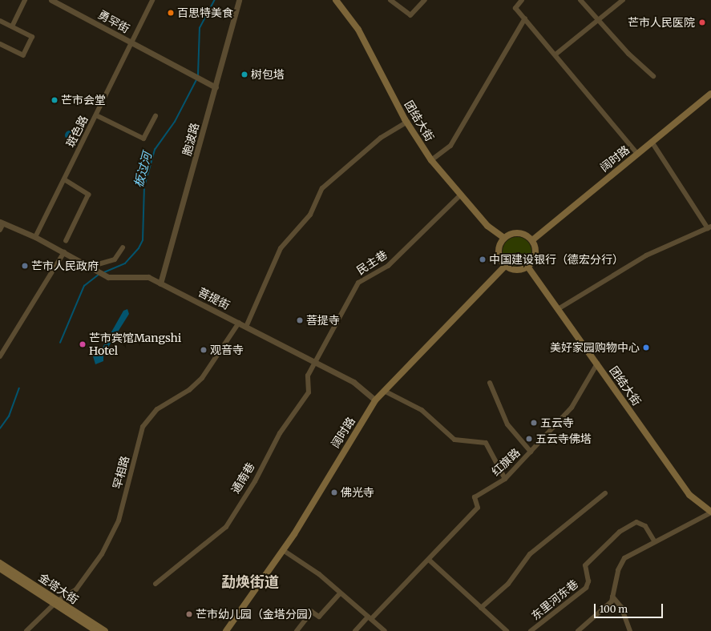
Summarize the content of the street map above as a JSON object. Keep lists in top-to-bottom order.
{
  "streets": {
    "main road": ["团结大街", "阔时路", "金塔大街"],
    "street": [
      "勇罕街",
      "斑色路",
      "胞波路",
      "民主巷",
      "菩提街",
      "红旗路",
      "罕相路",
      "通南巷",
      "东里河东巷"
    ]
  },
  "crossings": [
    ["勇罕街", "斑色路"],
    ["勇罕街", "胞波路"],
    ["团结大街", "阔时路"],
    ["团结大街", "民主巷"],
    ["团结大街", "红旗路"],
    ["斑色路", "菩提街"],
    ["胞波路", "菩提街"],
    ["阔时路", "菩提街"],
    ["民主巷", "菩提街"],
    ["民主巷", "通南巷"],
    ["菩提街", "罕相路"],
    ["菩提街", "通南巷"],
    ["罕相路", "金塔大街"]
  ],
  "districts": ["勐焕街道"],
  "water": ["板过河"],
  "places": [
    "百思特美食",
    "芒市人民医院",
    "树包塔",
    "芒市会堂",
    "中国建设银行（德宏分行）",
    "芒市人民政府",
    "菩提寺",
    "芒市宾馆Mangshi Hotel",
    "美好家园购物中心",
    "观音寺",
    "五云寺",
    "五云寺佛塔",
    "佛光寺",
    "芒市幼儿园（金塔分园）"
  ],
  "scale_bar": "100 m"
}
